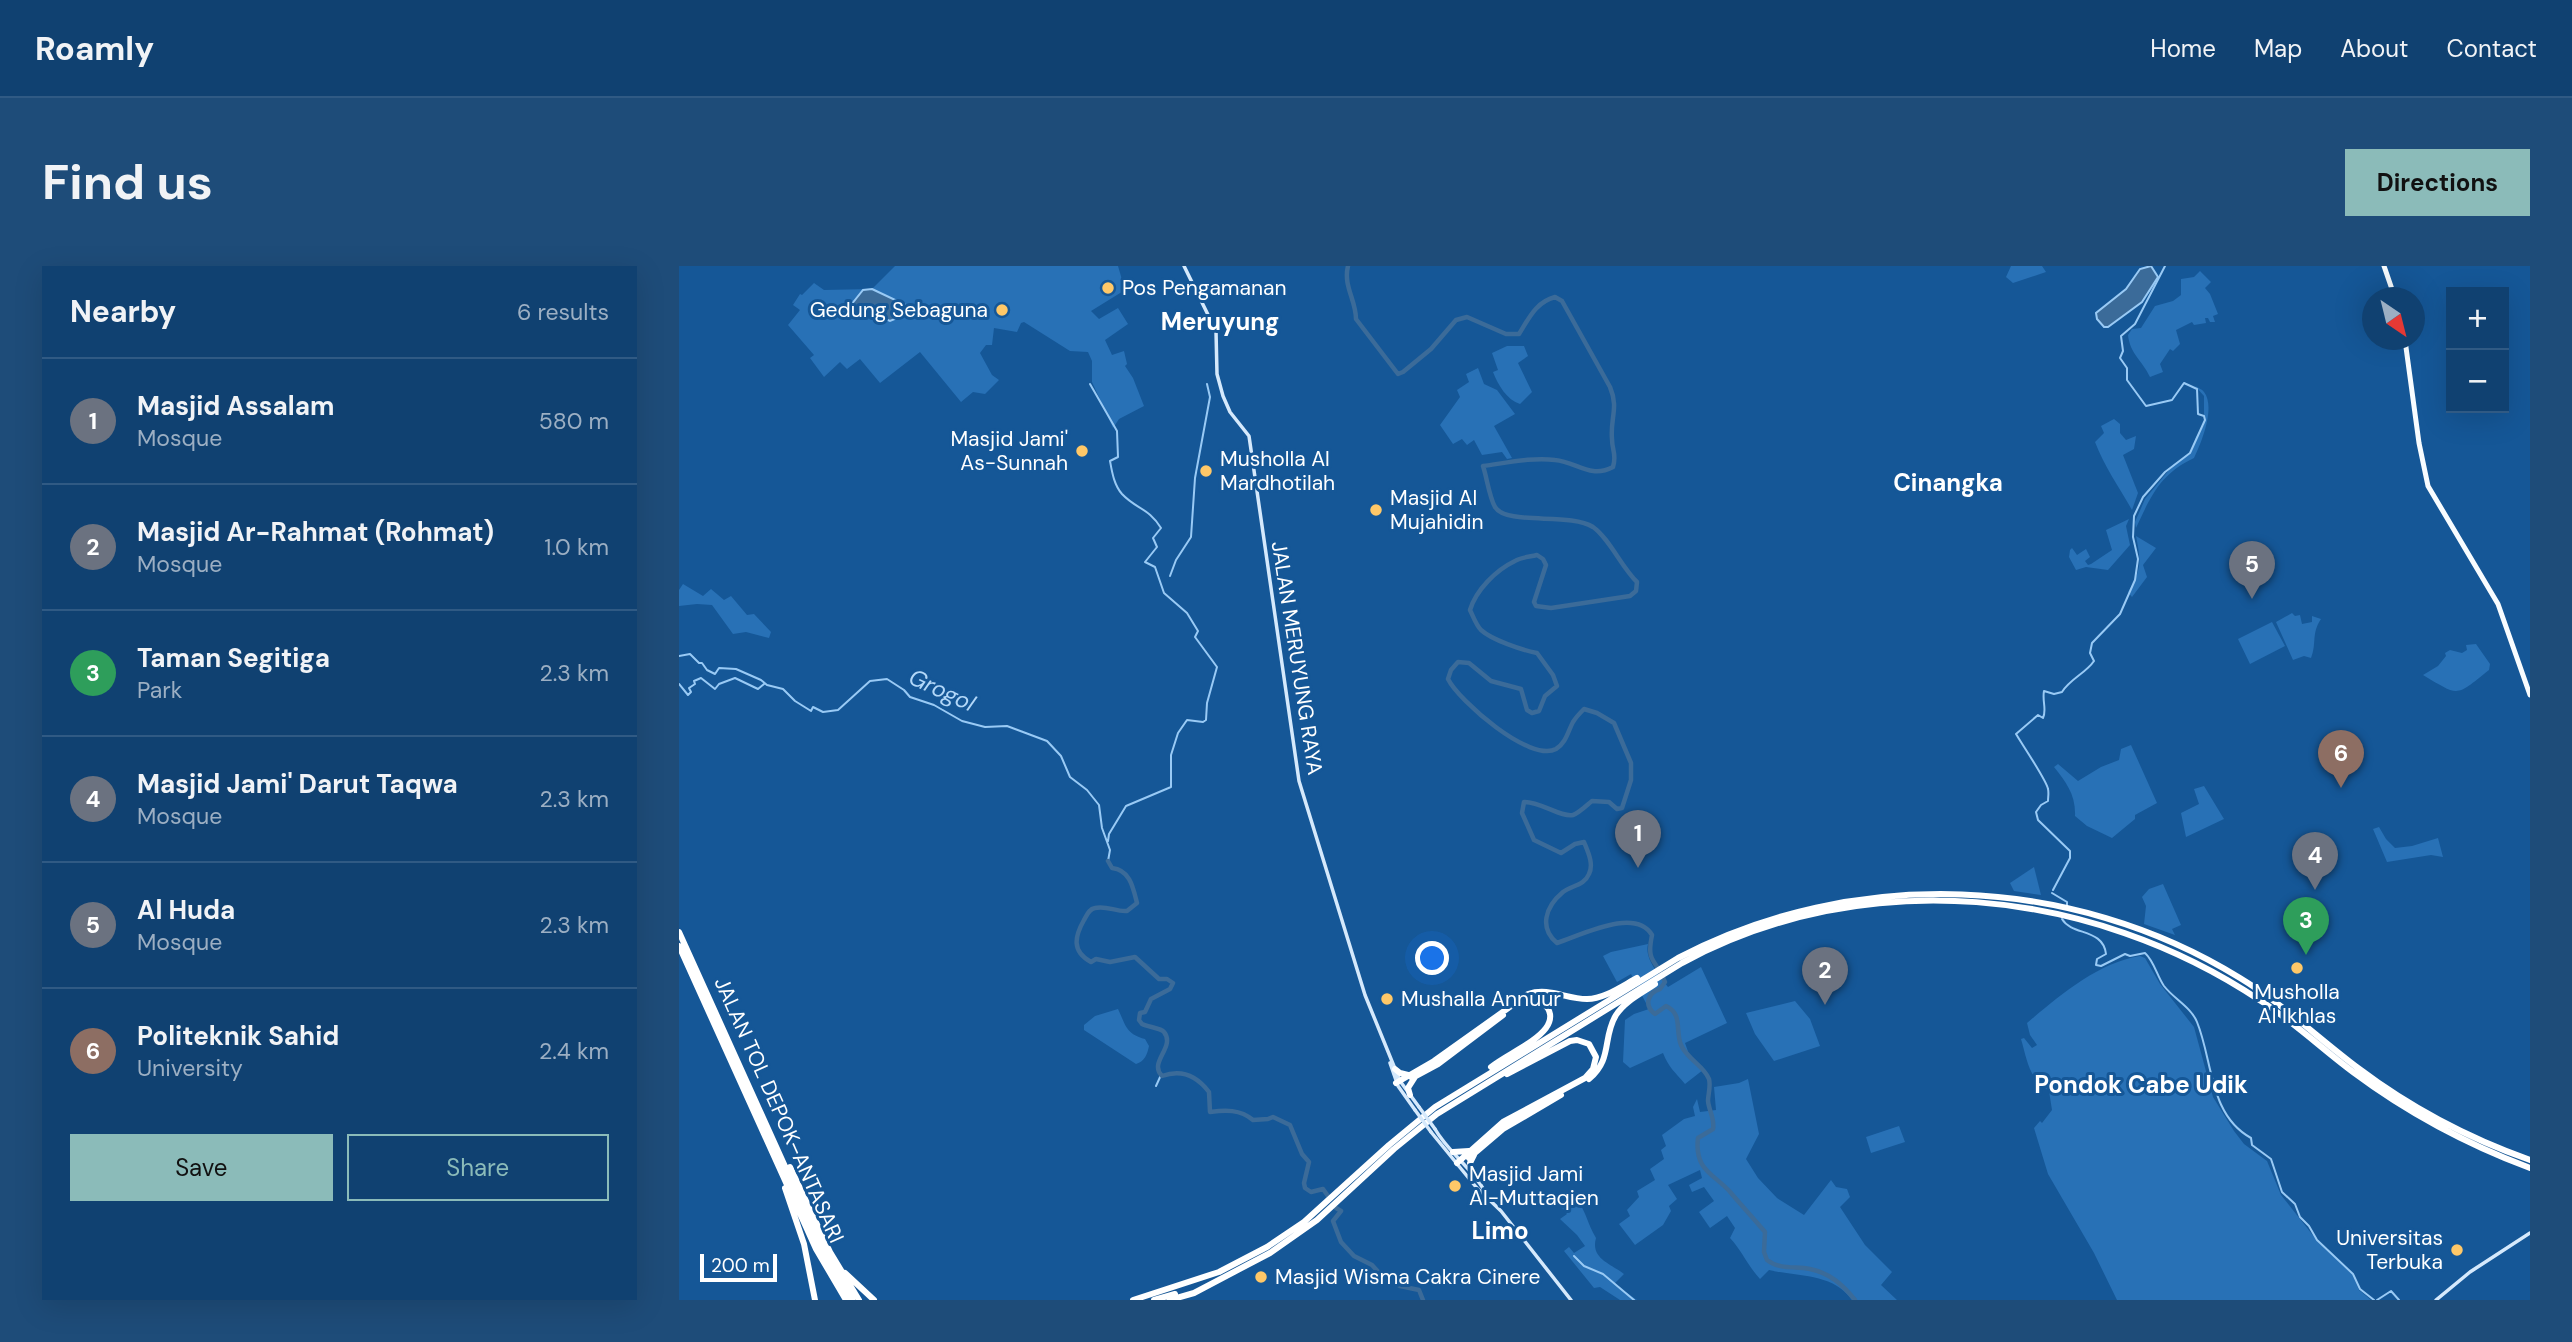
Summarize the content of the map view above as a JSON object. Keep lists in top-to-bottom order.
{
  "streets": {
    "highway": ["JALAN TOL DEPOK–ANTASARI"],
    "main road": ["JALAN MERUYUNG RAYA"]
  },
  "districts": [
    "Meruyung",
    "Cinangka",
    "Pondok Cabe Udik",
    "Limo"
  ],
  "water": ["Grogol"],
  "places": [
    "Pos Pengamanan",
    "Gedung Sebaguna",
    "Masjid Jami' As-Sunnah",
    "Musholla Al Mardhotilah",
    "Masjid Al Mujahidin",
    "Musholla Al Ikhlas",
    "Mushalla Annuur",
    "Masjid Jami Al-Muttaqien",
    "Universitas Terbuka",
    "Masjid Wisma Cakra Cinere"
  ],
  "scale_bar": "200 m",
  "north": "bottom right",
  "page": {
    "header": "Roamly",
    "nav": [
      "Home",
      "Map",
      "About",
      "Contact"
    ],
    "buttons": [
      "Directions",
      ["Save", "Share"]
    ],
    "title": "Find us",
    "heading": ["Nearby", "6 results"],
    "map_buttons": ["+", "−"],
    "list": [
      {
        "mark": "1",
        "name": "Masjid Assalam",
        "note": "Mosque",
        "value": "580 m"
      },
      {
        "mark": "2",
        "name": "Masjid Ar-Rahmat (Rohmat)",
        "note": "Mosque",
        "value": "1.0 km"
      },
      {
        "mark": "3",
        "name": "Taman Segitiga",
        "note": "Park",
        "value": "2.3 km"
      },
      {
        "mark": "4",
        "name": "Masjid Jami' Darut Taqwa",
        "note": "Mosque",
        "value": "2.3 km"
      },
      {
        "mark": "5",
        "name": "Al Huda",
        "note": "Mosque",
        "value": "2.3 km"
      },
      {
        "mark": "6",
        "name": "Politeknik Sahid",
        "note": "University",
        "value": "2.4 km"
      }
    ],
    "pins": [
      "5",
      "6",
      "1",
      "4",
      "3",
      "2"
    ],
    "scale": "200 m"
  }
}
